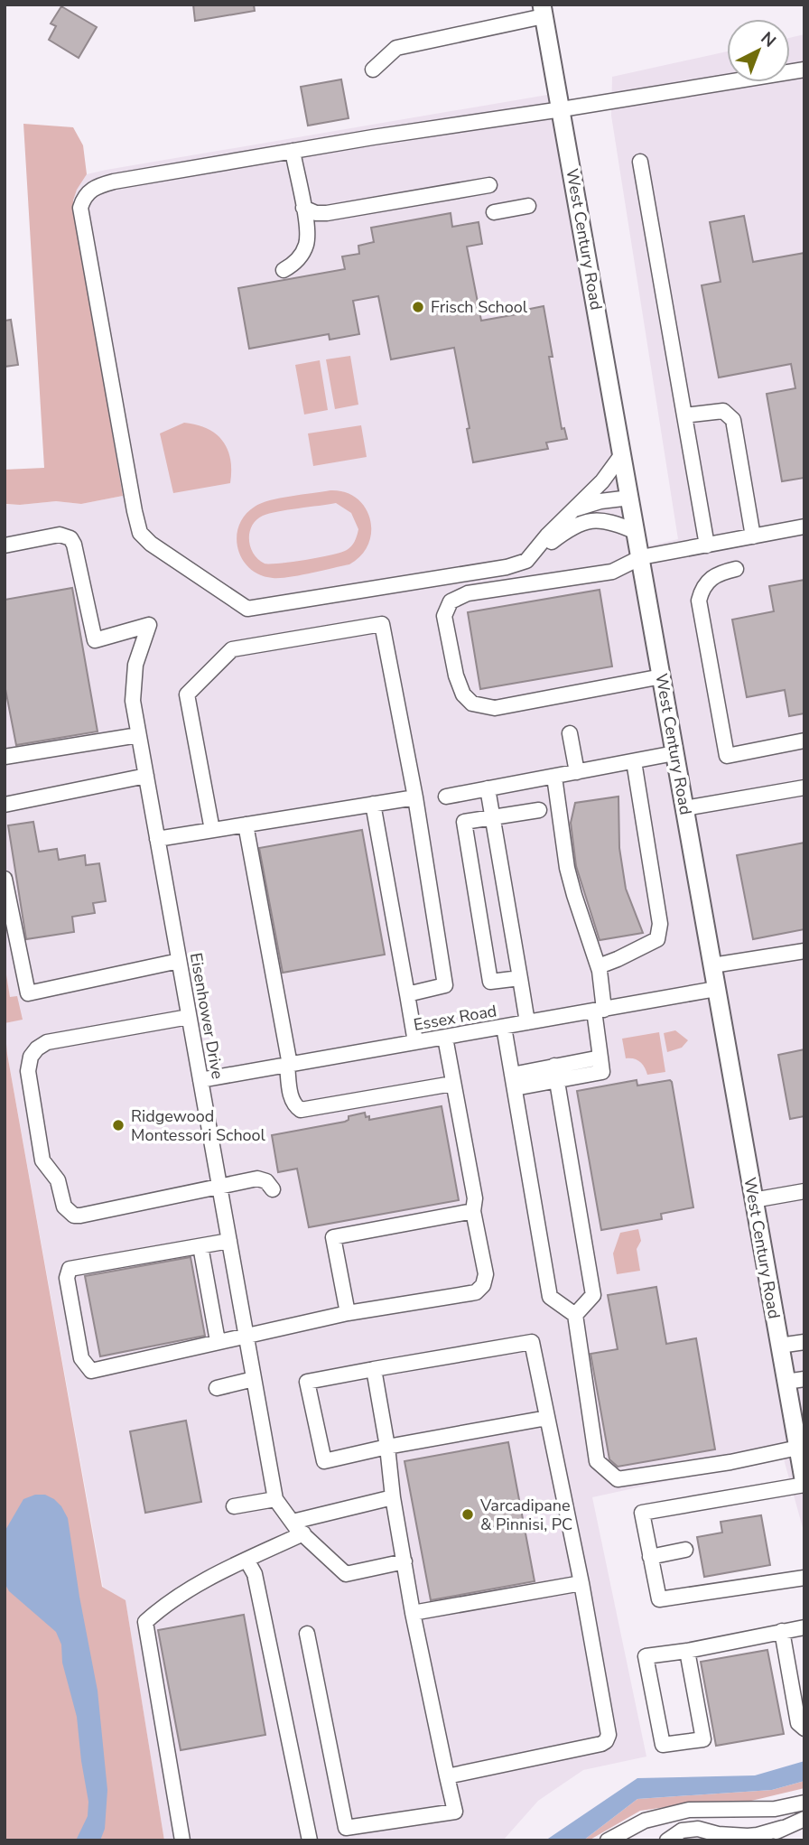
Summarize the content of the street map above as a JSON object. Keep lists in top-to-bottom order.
{
  "streets": {
    "main road": ["West Century Road"],
    "street": ["Eisenhower Drive", "Essex Road"]
  },
  "crossings": [
    ["West Century Road", "Essex Road"],
    ["Eisenhower Drive", "Essex Road"]
  ],
  "places": ["Frisch School", "Ridgewood Montessori School", "Varcadipane & Pinnisi, PC"],
  "north": "top right"
}
